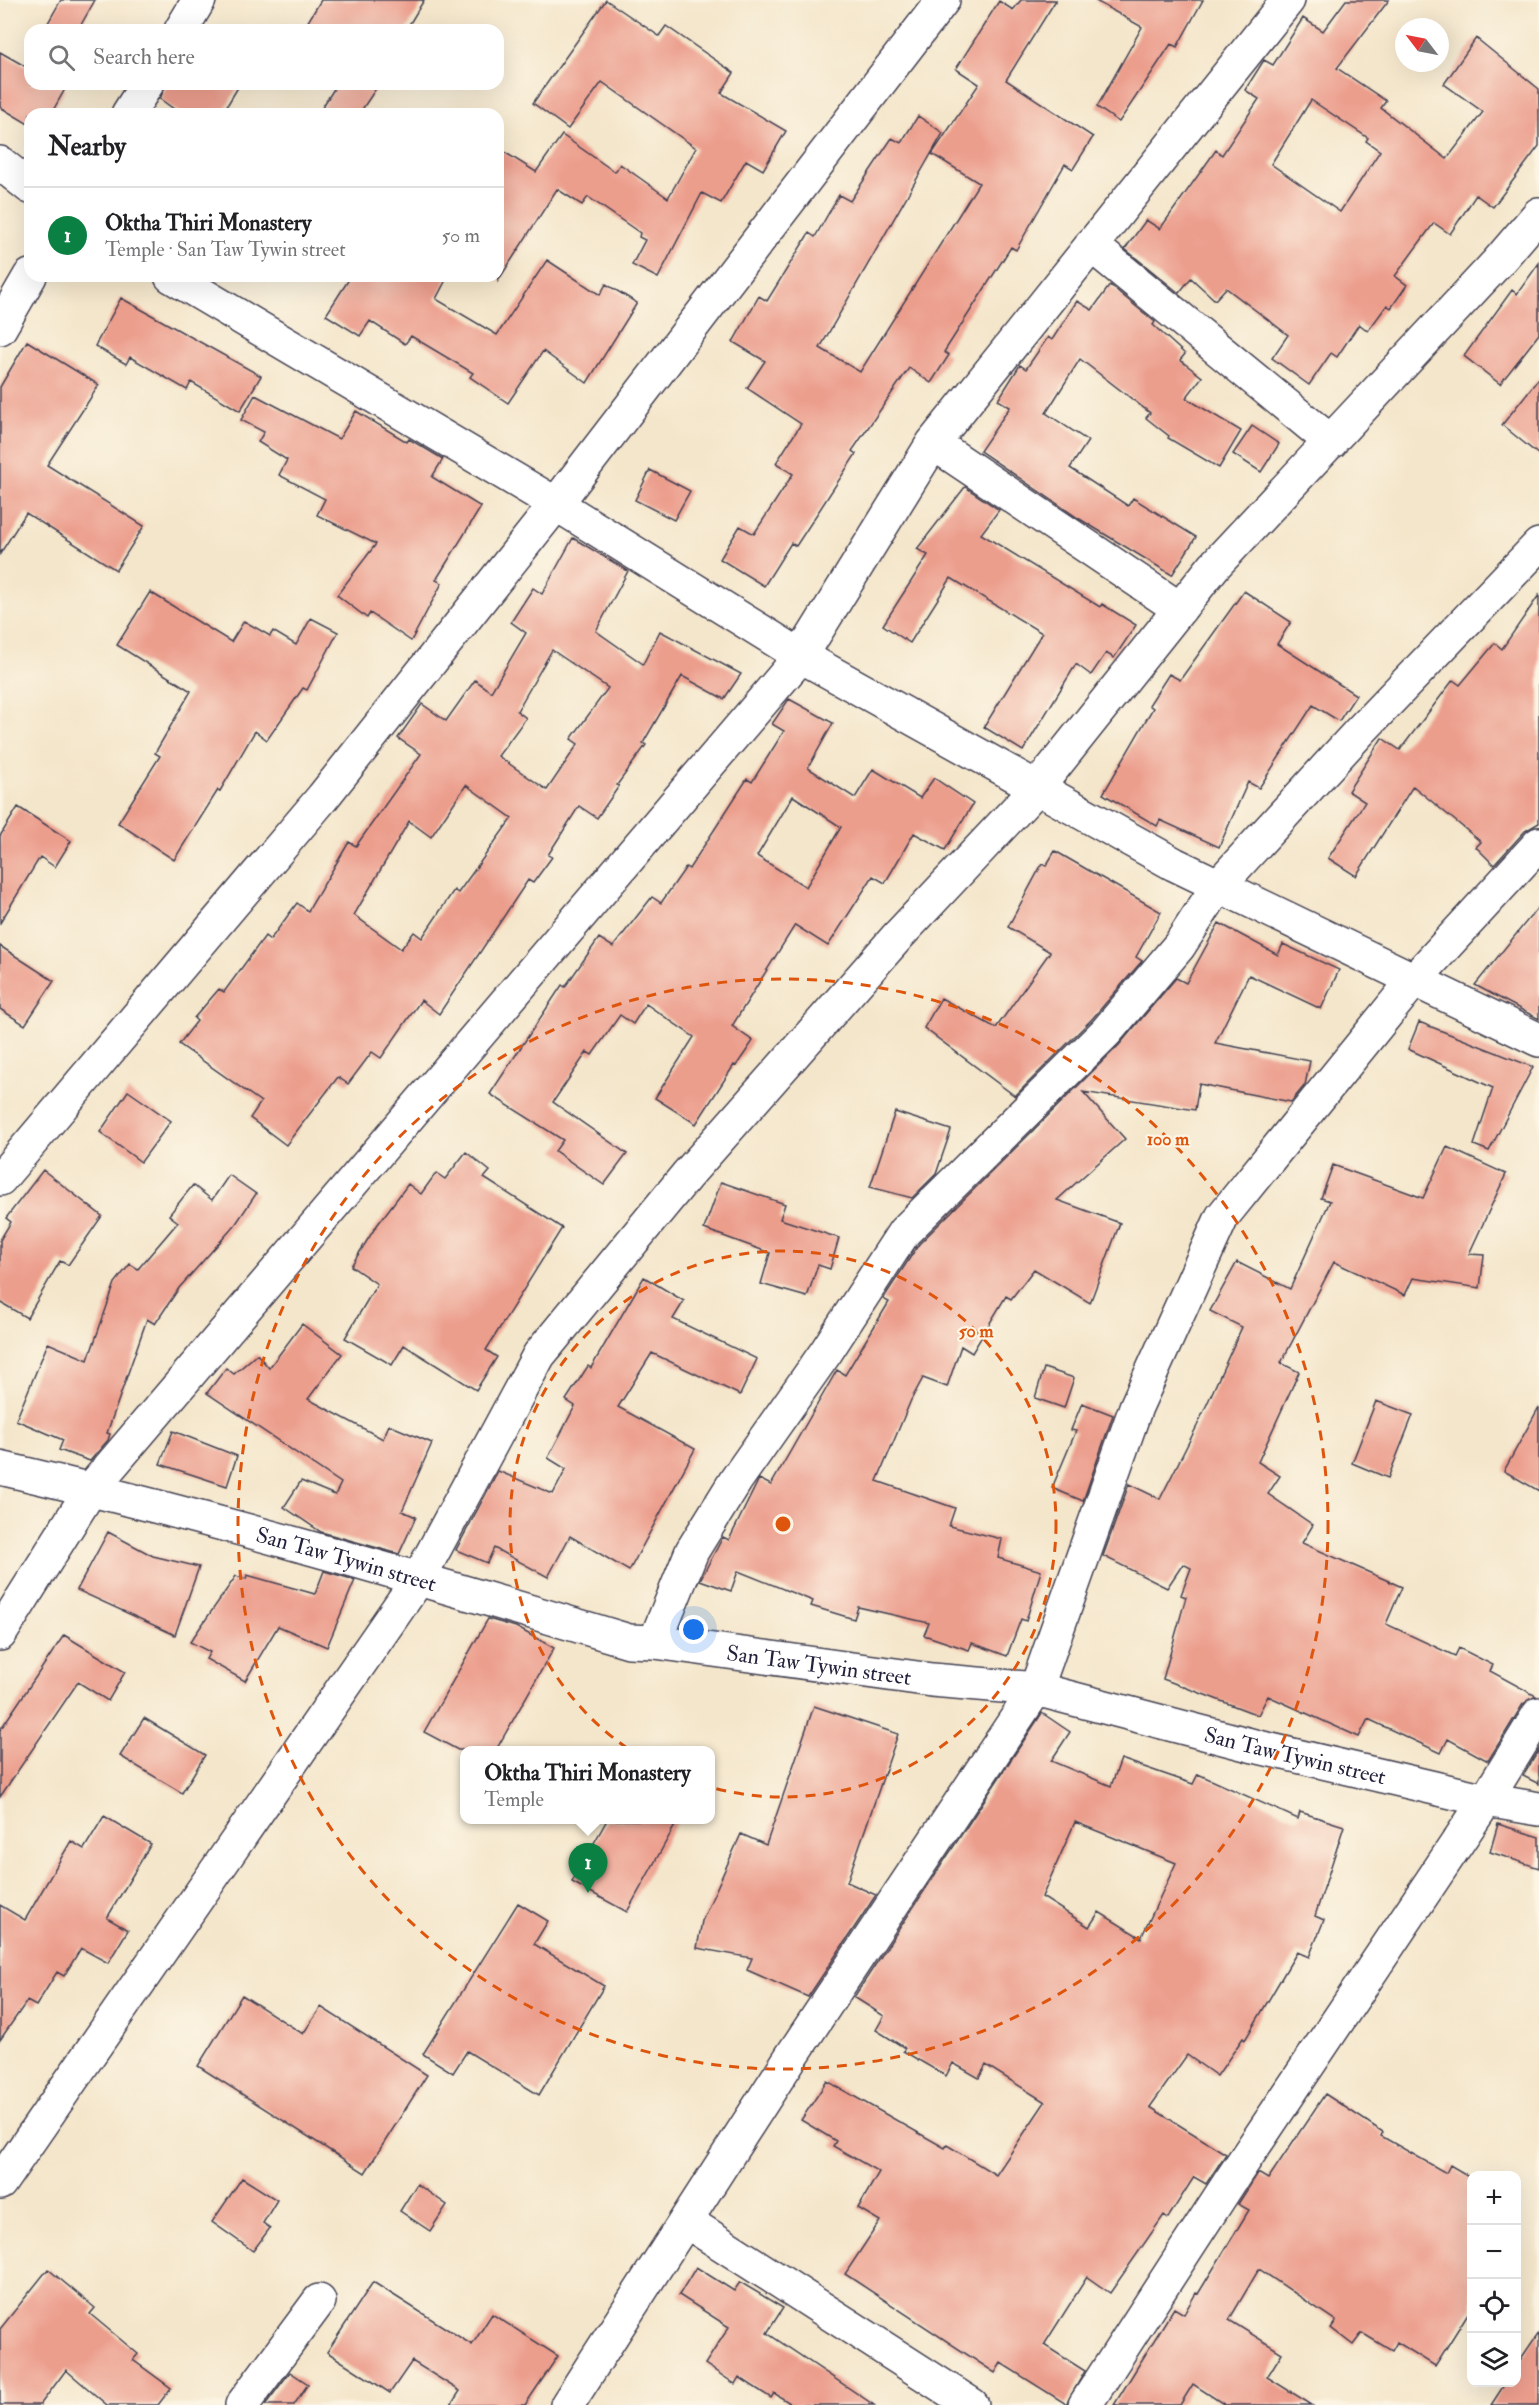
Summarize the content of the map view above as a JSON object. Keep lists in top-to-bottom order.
{
  "streets": {
    "street": ["San Taw Tywin street"]
  },
  "north": "top left",
  "page": {
    "search": "Search here",
    "heading": "Nearby",
    "list": [
      {
        "mark": "1",
        "name": "Oktha Thiri Monastery",
        "note": "Temple · San Taw Tywin street",
        "value": "50 m"
      }
    ],
    "popup": ["Oktha Thiri Monastery", "Temple"],
    "pins": "1",
    "map_buttons": ["+", "−"]
  },
  "rings": ["100 m", "50 m"]
}
